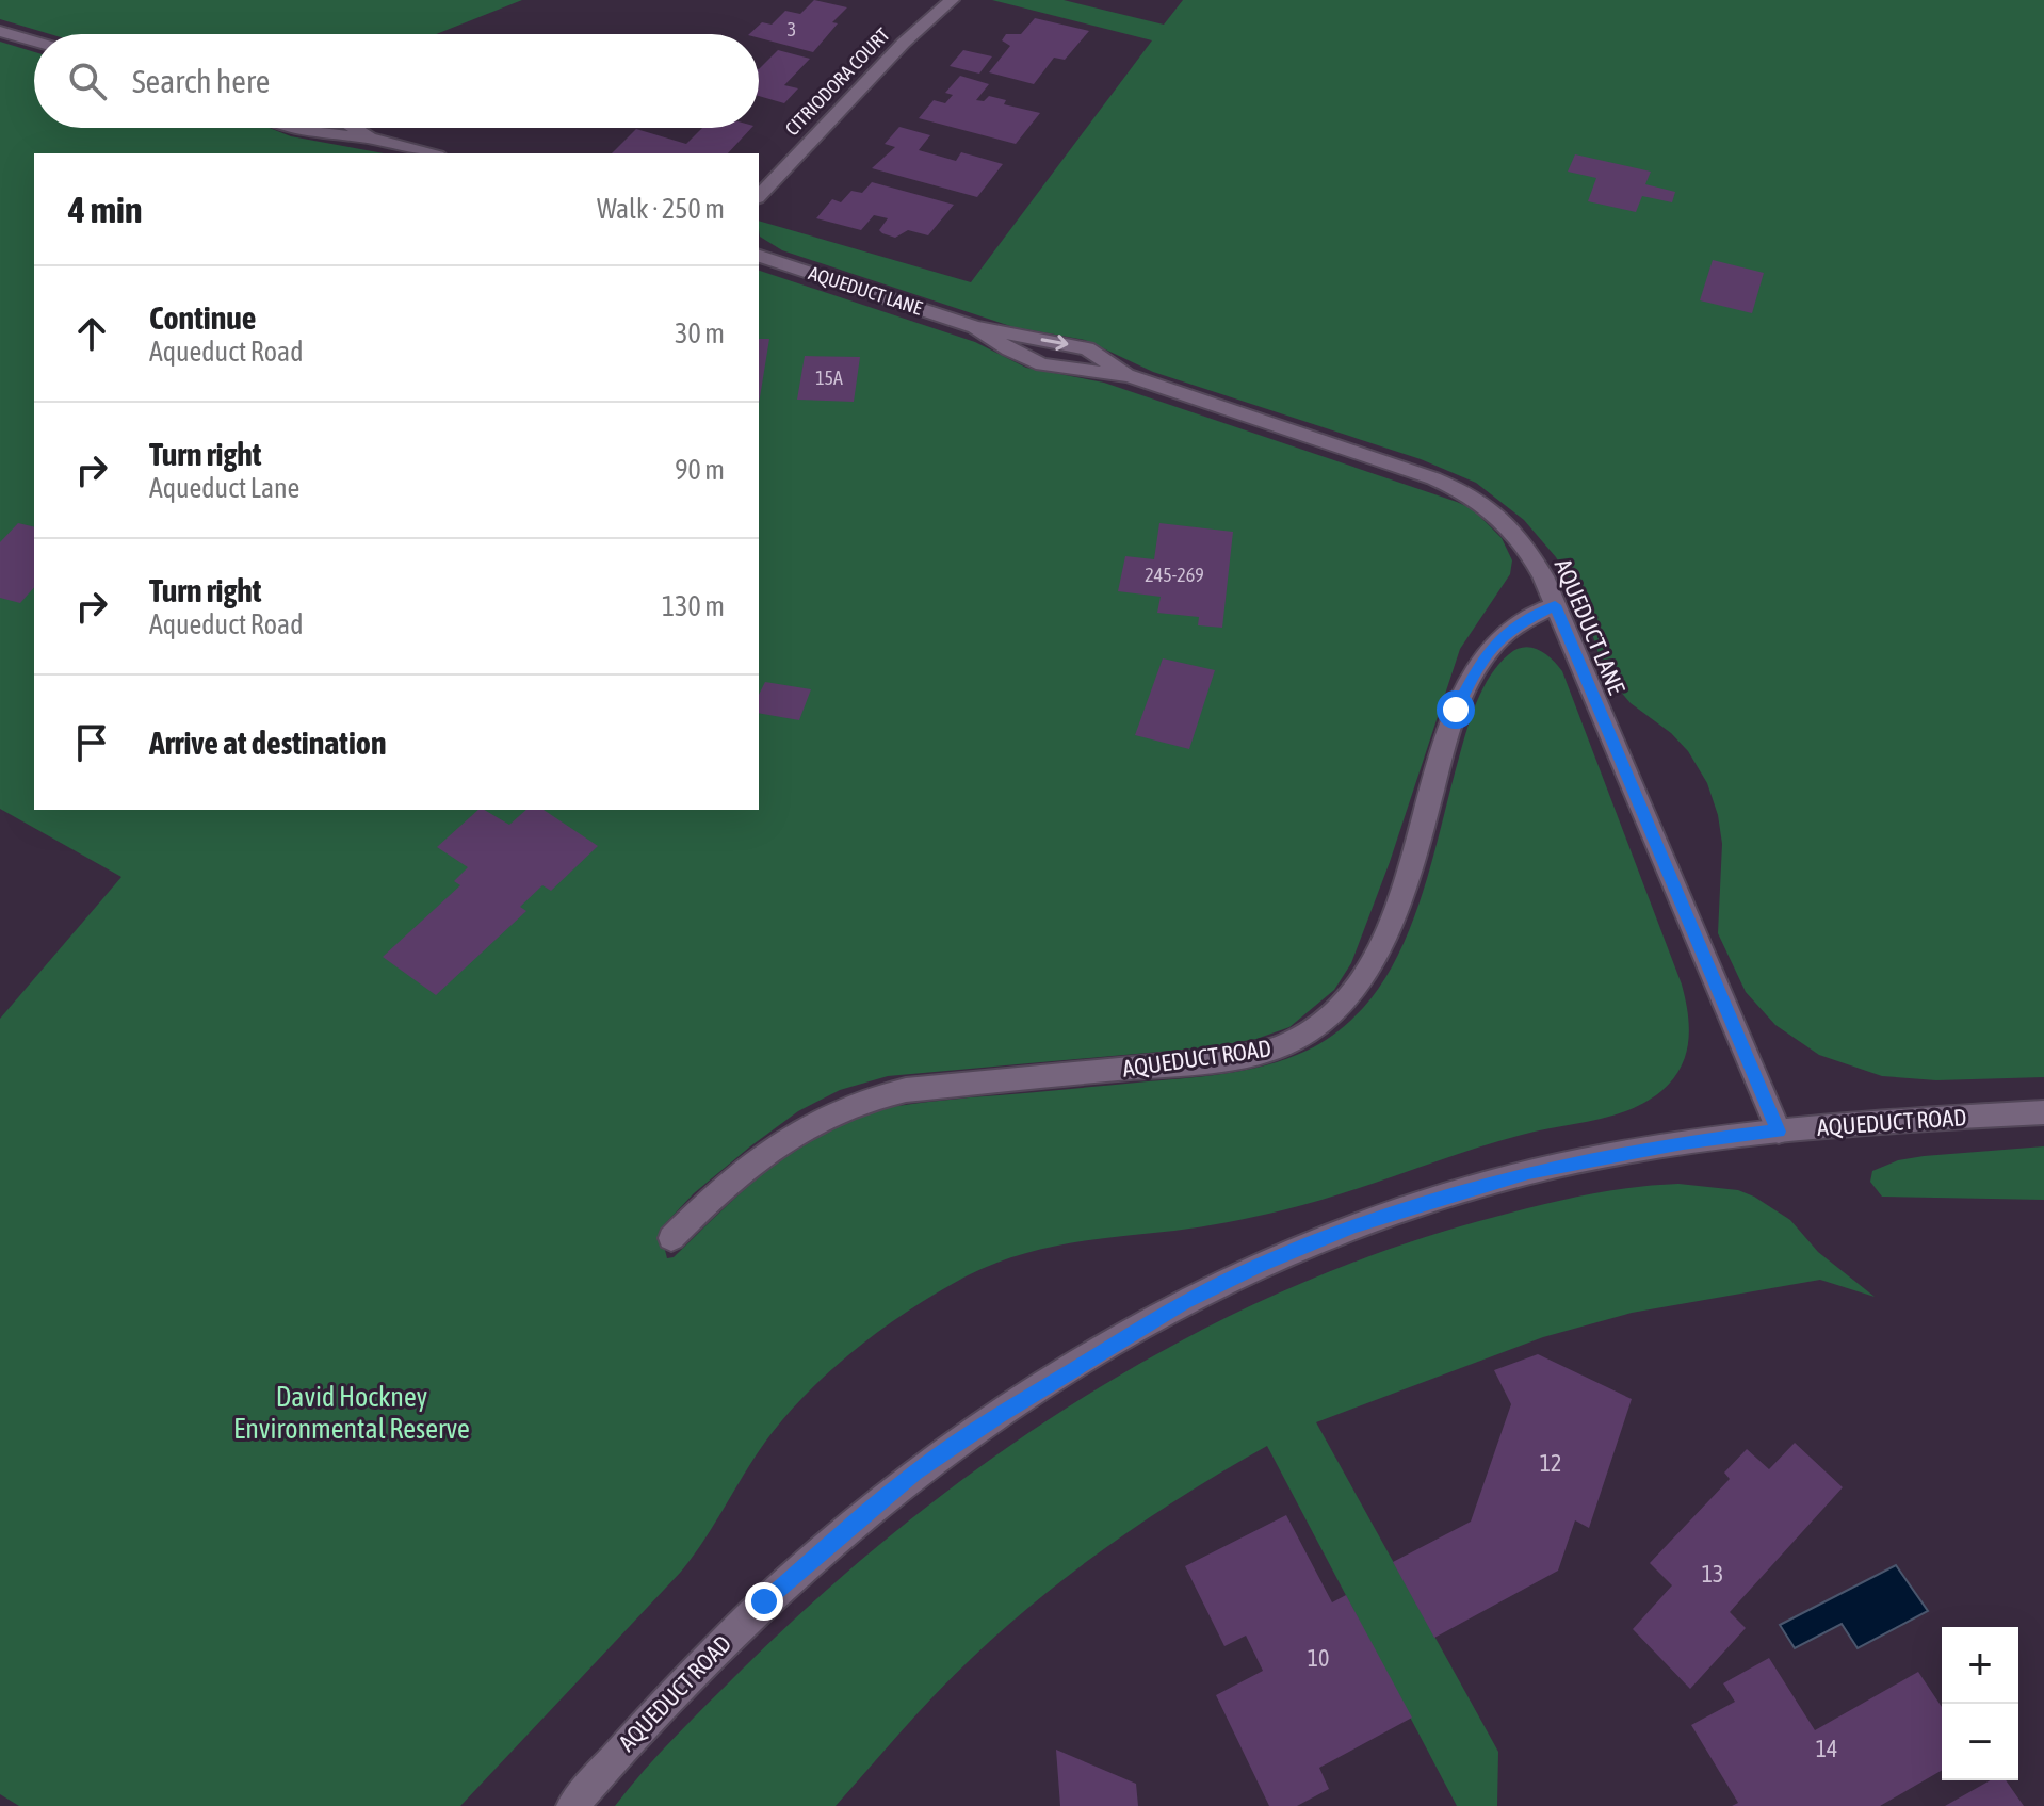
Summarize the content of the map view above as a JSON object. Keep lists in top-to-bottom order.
{
  "streets": {
    "street": ["CITRIODORA COURT", "AQUEDUCT LANE", "AQUEDUCT ROAD"]
  },
  "crossings": [
    ["AQUEDUCT LANE", "AQUEDUCT ROAD"]
  ],
  "parks": ["David Hockney Environmental Reserve"],
  "house_numbers": [
    "3",
    "15A",
    "245-269",
    "12",
    "13",
    "10",
    "14"
  ],
  "page": {
    "search": "Search here",
    "heading": ["4 min", "Walk · 250 m"],
    "list": [
      ["Continue", "Aqueduct Road", "30 m"],
      ["Turn right", "Aqueduct Lane", "90 m"],
      ["Turn right", "Aqueduct Road", "130 m"],
      "Arrive at destination"
    ],
    "map_buttons": ["+", "−"]
  }
}
